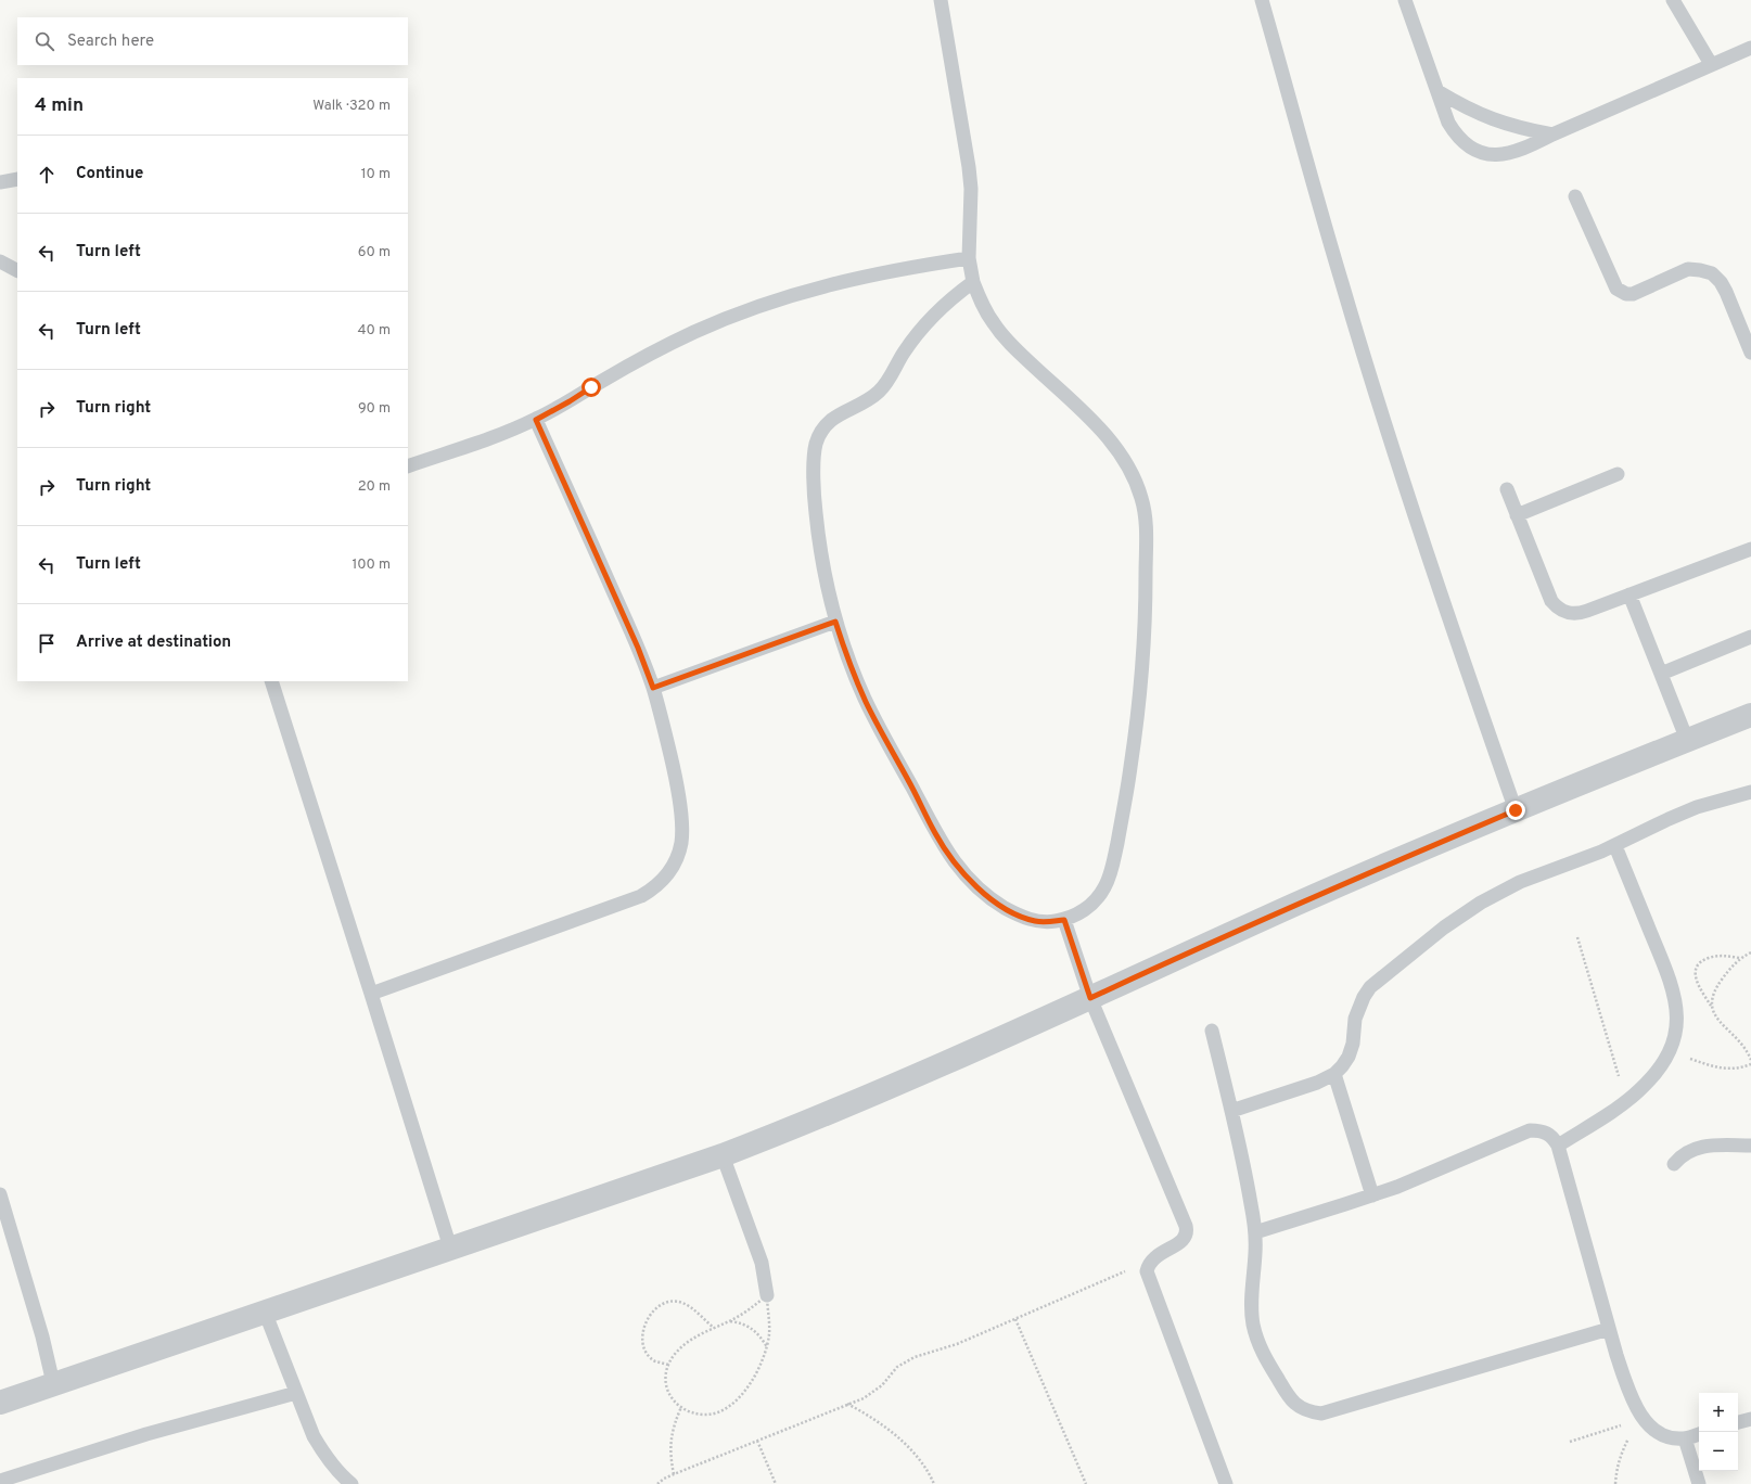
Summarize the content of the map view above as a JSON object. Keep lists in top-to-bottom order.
{
  "page": {
    "search": "Search here",
    "heading": ["4 min", "Walk · 320 m"],
    "list": [
      ["Continue", "10 m"],
      ["Turn left", "60 m"],
      ["Turn left", "40 m"],
      ["Turn right", "90 m"],
      ["Turn right", "20 m"],
      ["Turn left", "100 m"],
      "Arrive at destination"
    ],
    "map_buttons": ["+", "−"]
  }
}
